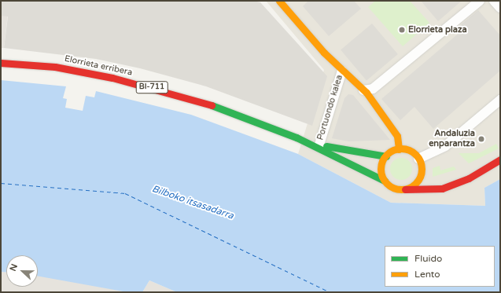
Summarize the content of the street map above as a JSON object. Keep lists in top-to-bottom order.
{
  "streets": {
    "main road": ["Elorrieta erribera", "BI-711"],
    "street": ["Portuondo kalea"]
  },
  "crossings": [
    ["Elorrieta erribera", "BI-711"],
    ["BI-711", "Portuondo kalea"]
  ],
  "water": ["Bilboko itsasadarra"],
  "places": ["Elorrieta plaza", "Andaluzia enparantza"],
  "legend": ["Fluido", "Lento"],
  "north": "left"
}
